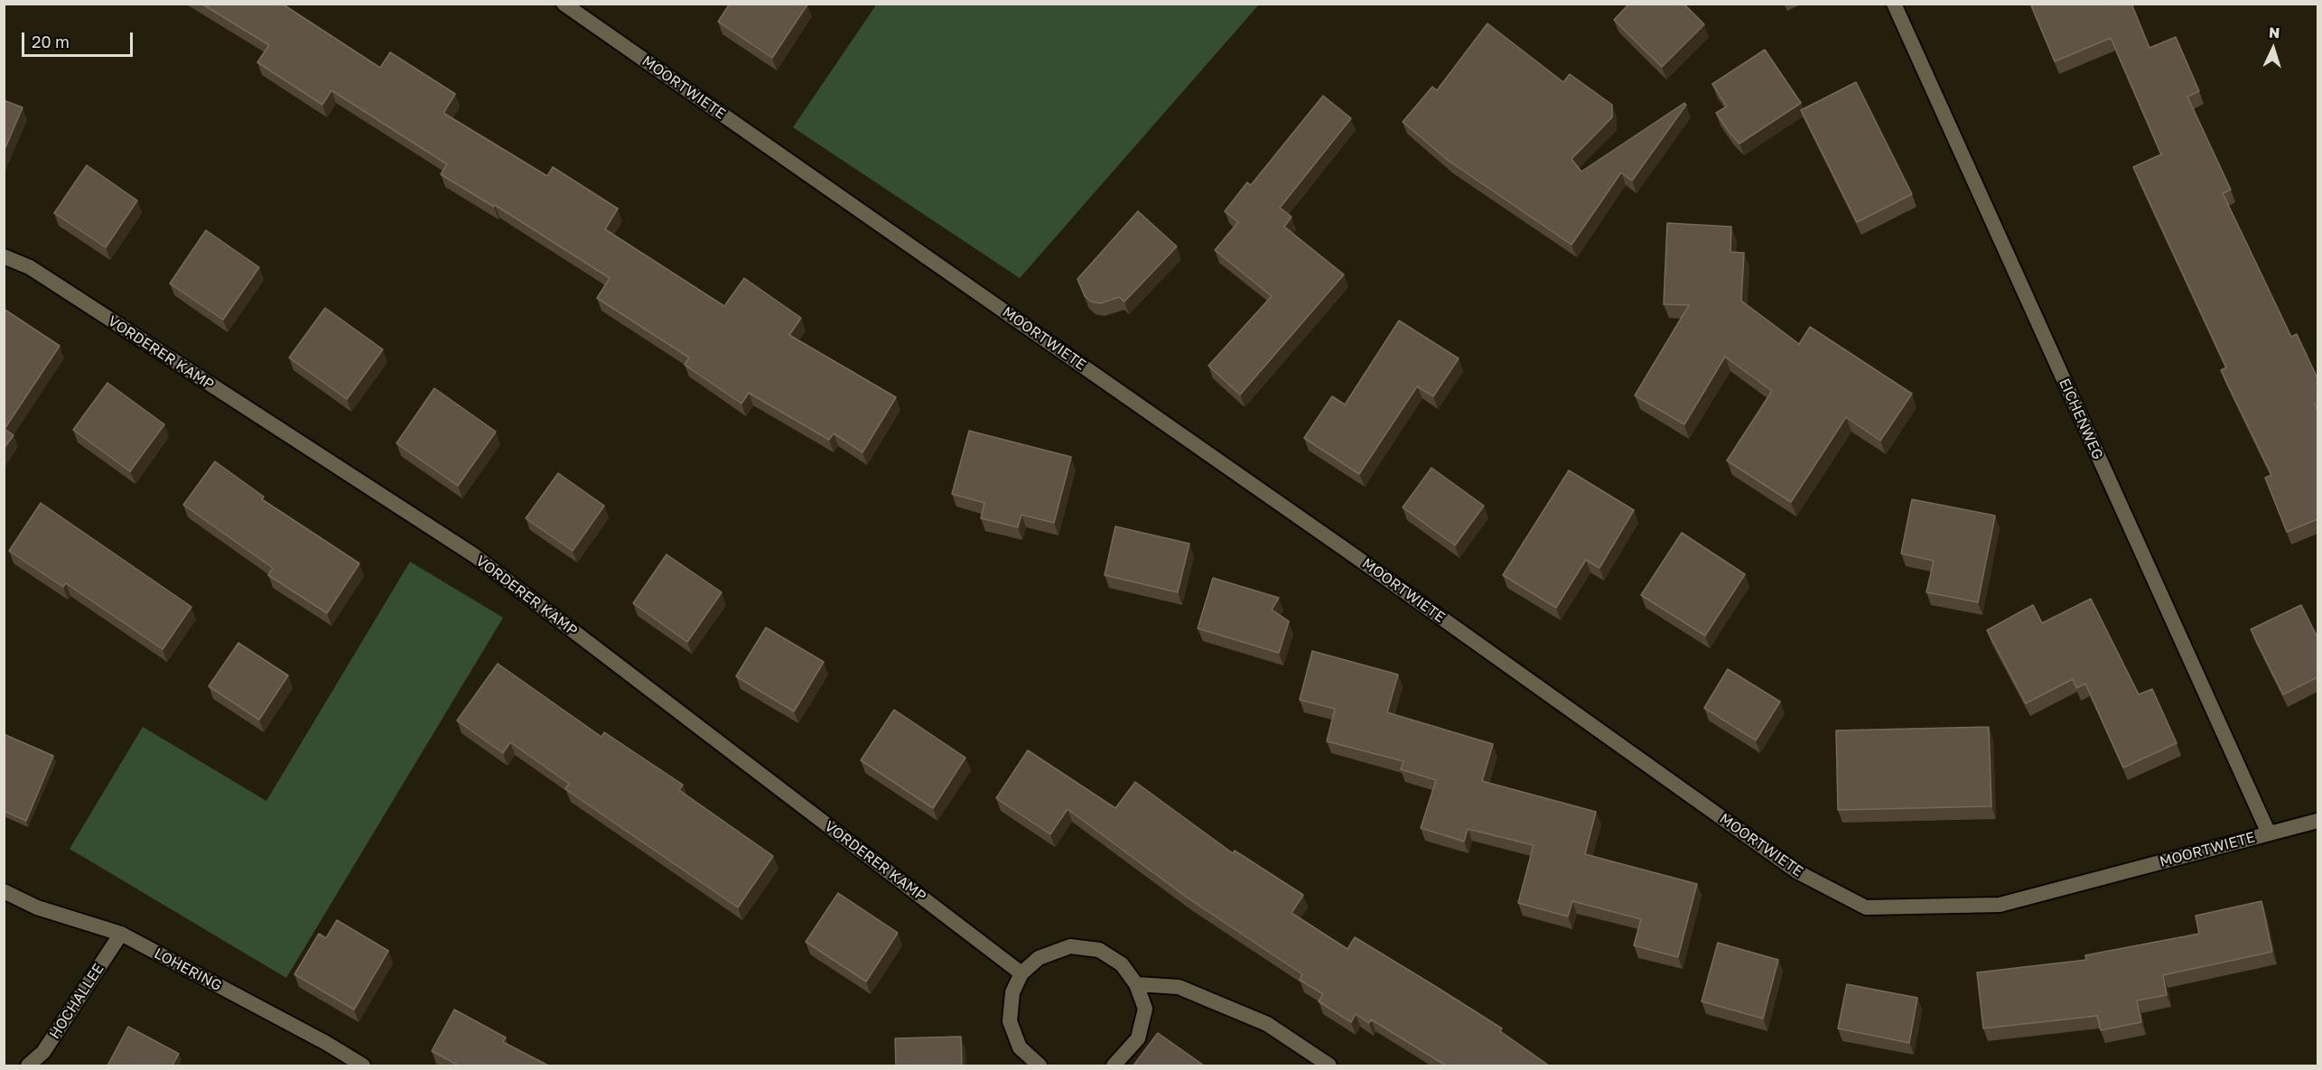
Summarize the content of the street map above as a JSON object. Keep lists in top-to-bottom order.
{
  "streets": {
    "street": [
      "MOORTWIETE",
      "VORDERER KAMP",
      "EICHENWEG",
      "LOHERING",
      "HOCHALLEE"
    ]
  },
  "crossings": [
    ["MOORTWIETE", "EICHENWEG"],
    ["LOHERING", "HOCHALLEE"]
  ],
  "scale_bar": "20 m",
  "north": "top"
}
